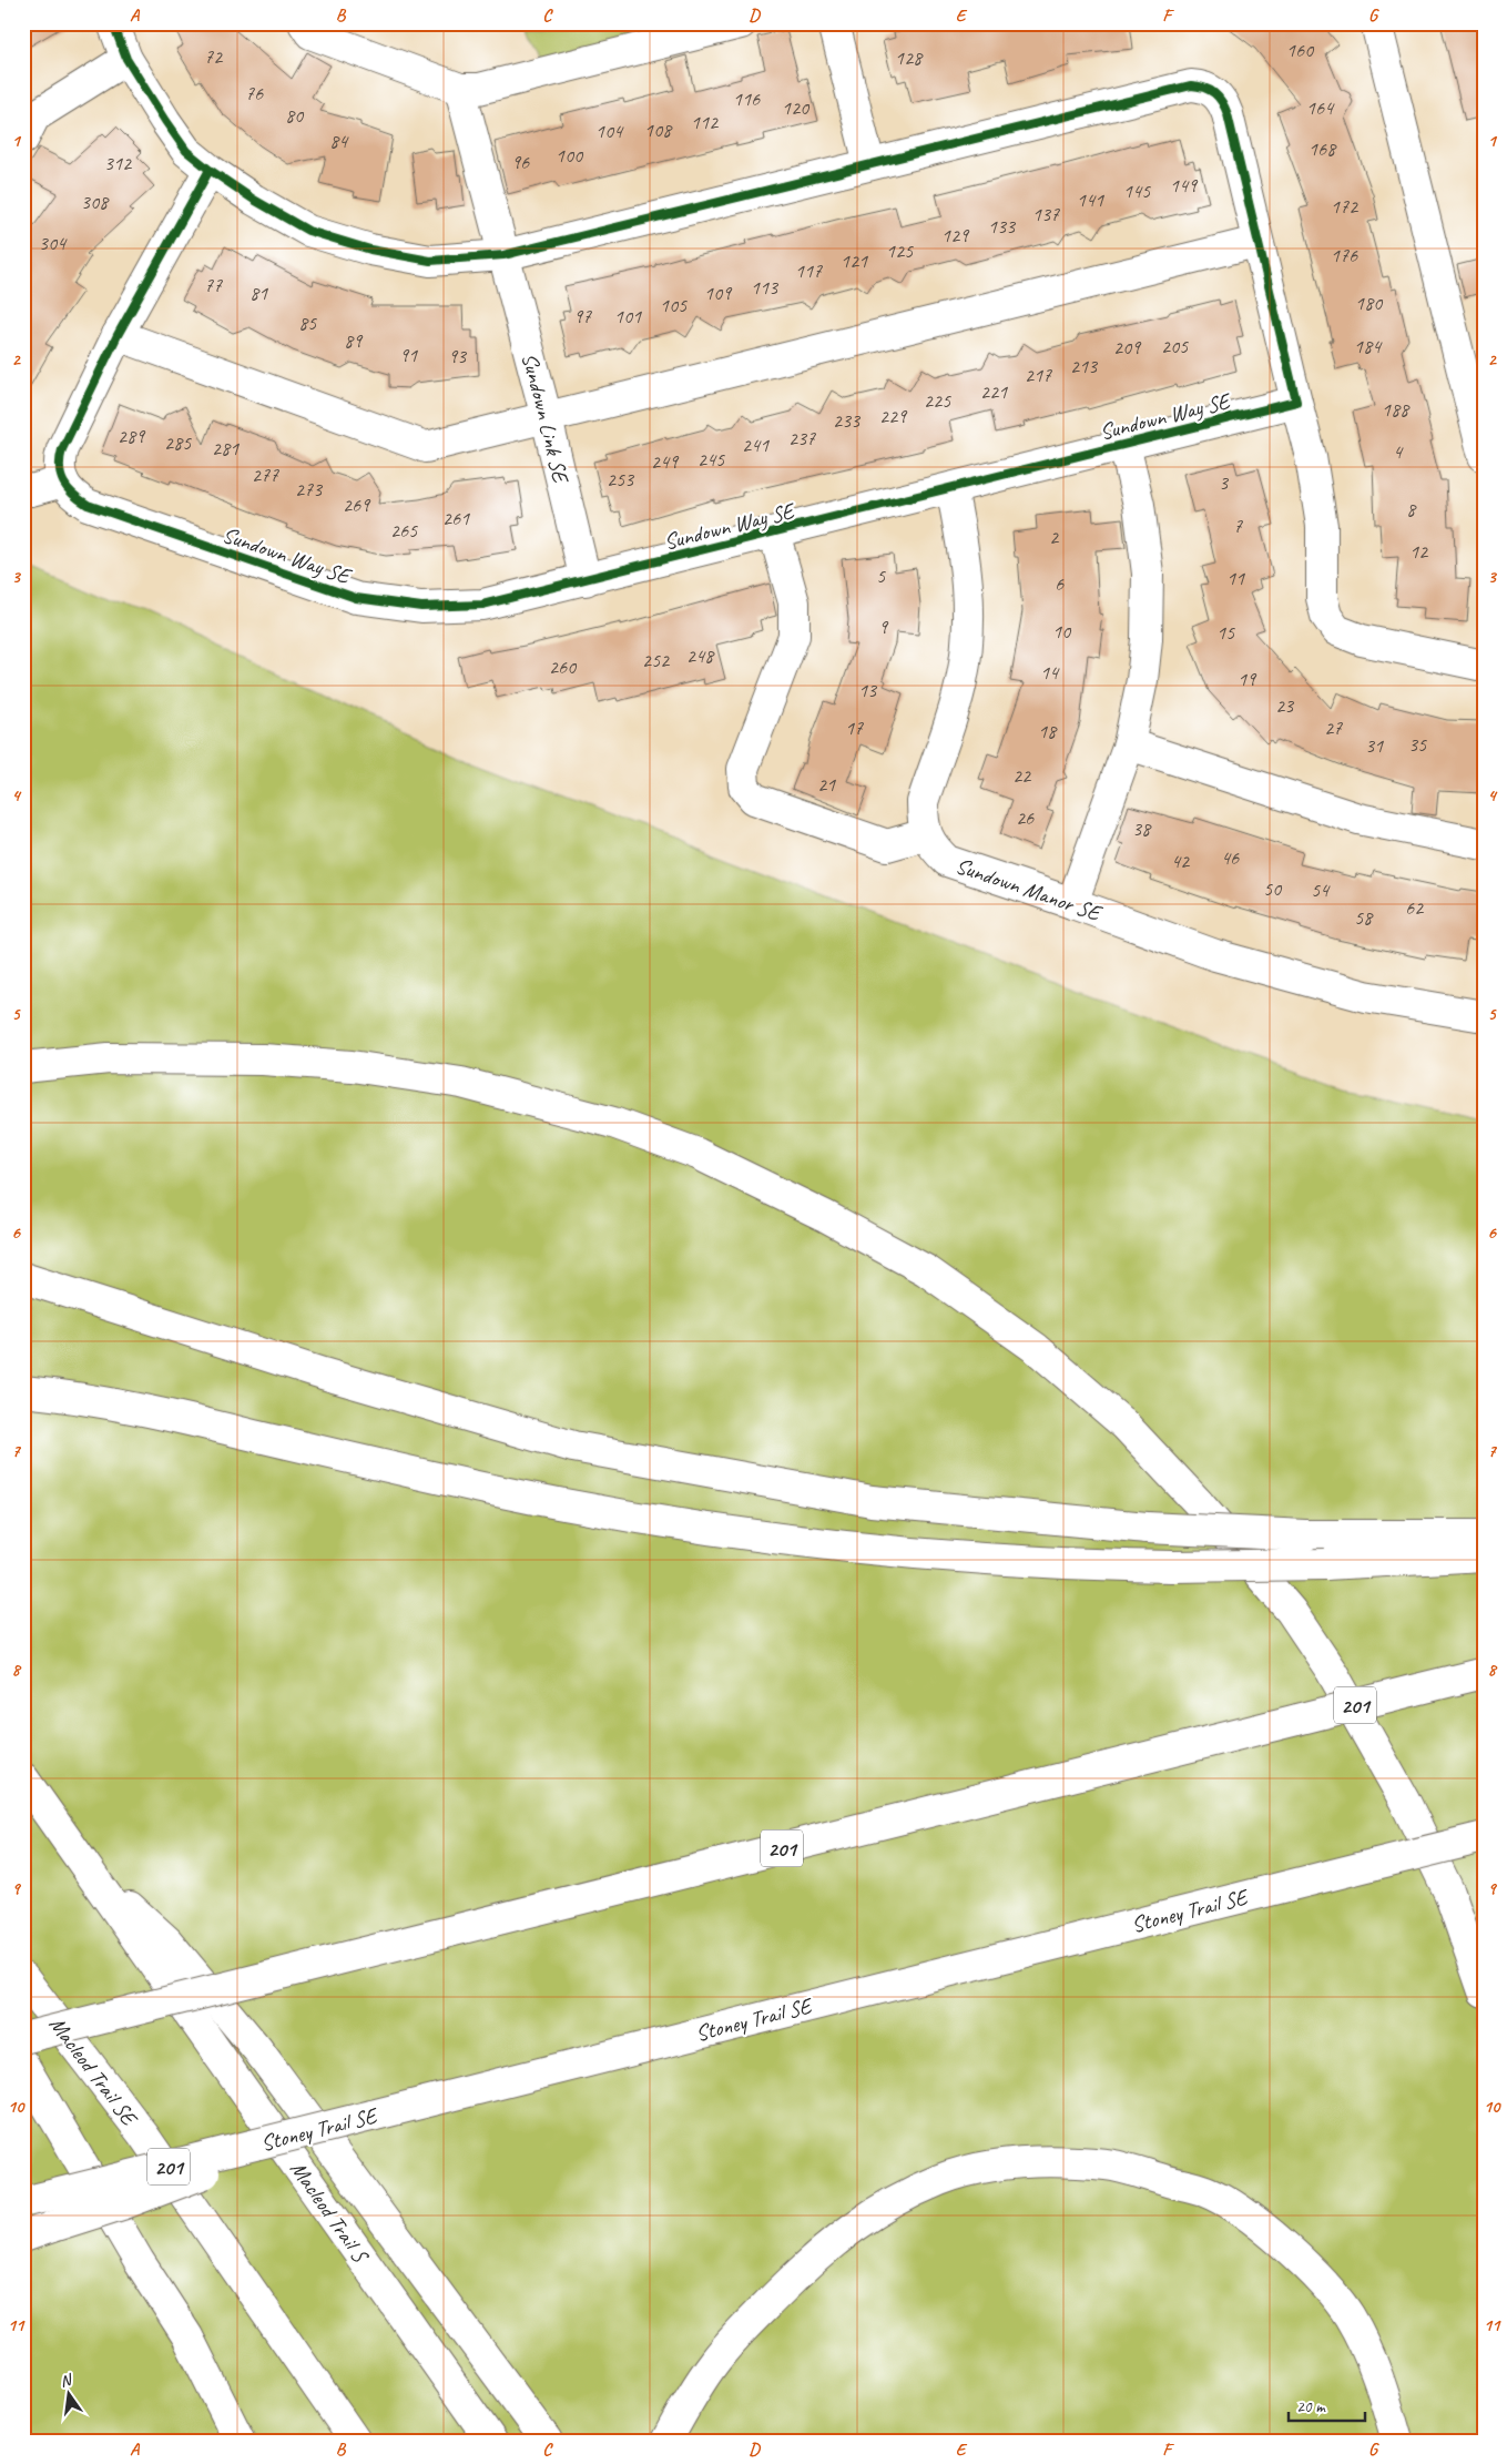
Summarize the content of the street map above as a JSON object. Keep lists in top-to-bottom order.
{
  "streets": {
    "main road": [
      "Sundown Way SE",
      "Sundown Link SE",
      "Sundown Manor SE",
      "201",
      "Stoney Trail SE",
      "Macleod Trail SE",
      "Macleod Trail S"
    ]
  },
  "crossings": [
    ["Sundown Way SE", "Sundown Link SE"],
    ["Sundown Way SE", "Sundown Manor SE"]
  ],
  "house_numbers": [
    "160",
    "72",
    "128",
    "76",
    "116",
    "120",
    "164",
    "80",
    "112",
    "108",
    "104",
    "84",
    "168",
    "100",
    "96",
    "312",
    "149",
    "145",
    "141",
    "308",
    "172",
    "137",
    "133",
    "129",
    "304",
    "125",
    "176",
    "121",
    "117",
    "77",
    "113",
    "81",
    "109",
    "180",
    "105",
    "97",
    "101",
    "85",
    "89",
    "205",
    "184",
    "209",
    "91",
    "93",
    "213",
    "217",
    "221",
    "225",
    "188",
    "229",
    "233",
    "289",
    "237",
    "285",
    "241",
    "281",
    "4",
    "245",
    "249",
    "277",
    "253",
    "3",
    "273",
    "269",
    "8",
    "261",
    "7",
    "265",
    "2",
    "12",
    "5",
    "11",
    "6",
    "9",
    "10",
    "15",
    "248",
    "252",
    "260",
    "14",
    "19",
    "13",
    "23",
    "17",
    "27",
    "18",
    "35",
    "31",
    "22",
    "21",
    "26",
    "38",
    "46",
    "42",
    "50",
    "54",
    "62",
    "58"
  ],
  "scale_bar": "20 m",
  "north": "top",
  "grid": {
    "columns": [
      "A",
      "B",
      "C",
      "D",
      "E",
      "F",
      "G"
    ],
    "rows": [
      "1",
      "2",
      "3",
      "4",
      "5",
      "6",
      "7",
      "8",
      "9",
      "10",
      "11"
    ]
  }
}
